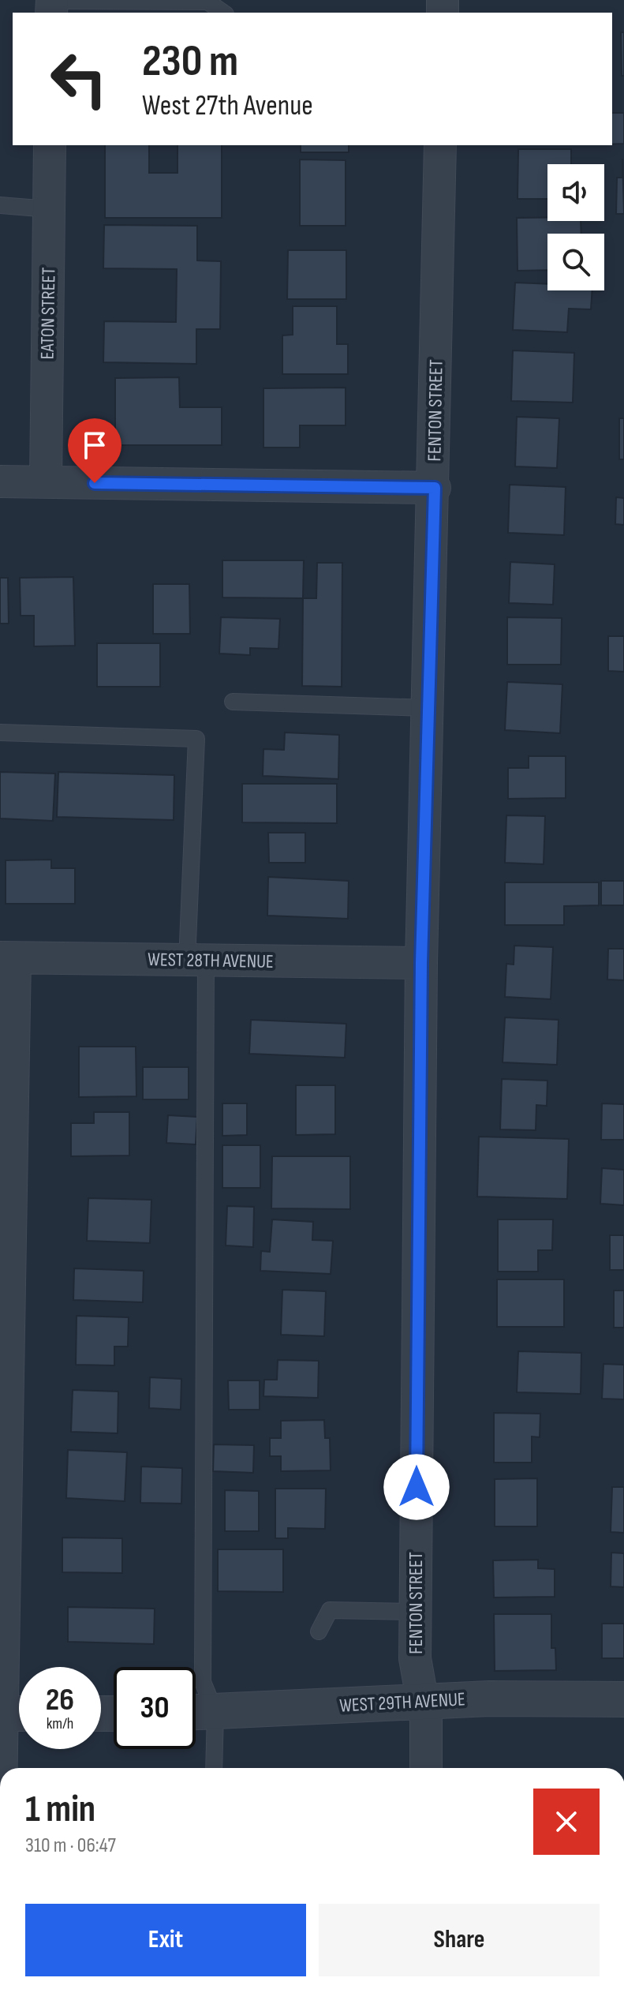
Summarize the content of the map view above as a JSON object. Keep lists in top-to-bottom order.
{
  "streets": {
    "street": [
      "EATON STREET",
      "FENTON STREET",
      "WEST 28TH AVENUE",
      "WEST 29TH AVENUE"
    ]
  },
  "crossings": [
    ["FENTON STREET", "WEST 28TH AVENUE"],
    ["FENTON STREET", "WEST 29TH AVENUE"]
  ],
  "page": {
    "turn": ["230 m", "West 27th Avenue"],
    "speed": "26 km/h",
    "limit": "30",
    "heading": ["1 min", "310 m · 06:47"],
    "buttons": ["Exit", "Share"]
  }
}
